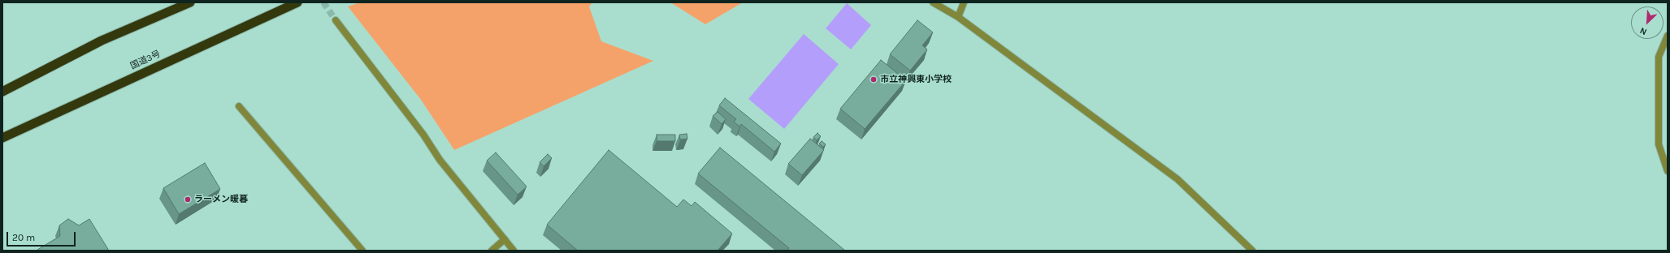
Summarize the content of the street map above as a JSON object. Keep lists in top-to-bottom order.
{
  "streets": {
    "highway": ["国道3号"]
  },
  "places": ["市立神興東小学校", "ラーメン暖暮"],
  "scale_bar": "20 m",
  "north": "bottom left"
}
